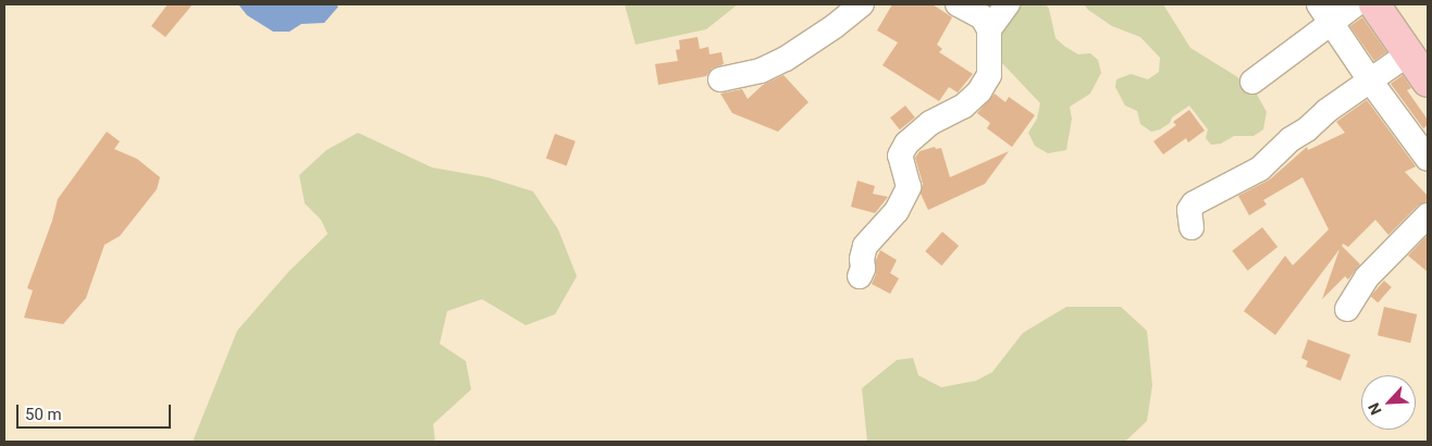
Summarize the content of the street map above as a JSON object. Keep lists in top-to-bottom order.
{
  "scale_bar": "50 m",
  "north": "bottom left"
}
